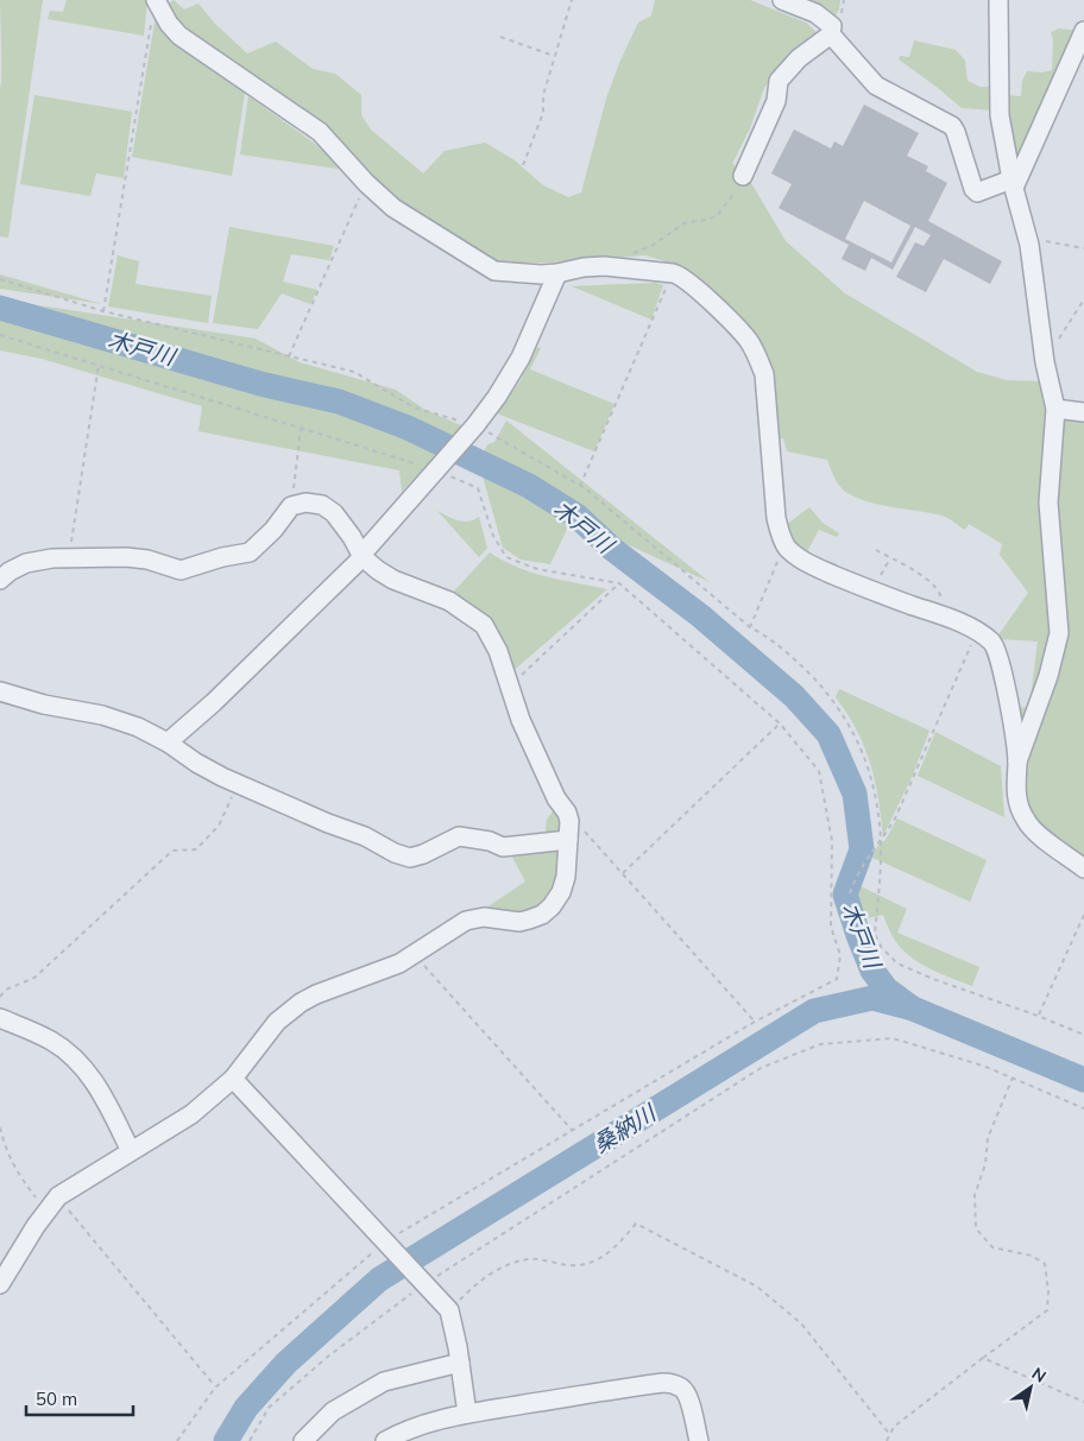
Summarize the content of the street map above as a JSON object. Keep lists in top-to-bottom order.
{
  "water": ["木戸川", "桑納川"],
  "scale_bar": "50 m",
  "north": "top right"
}
